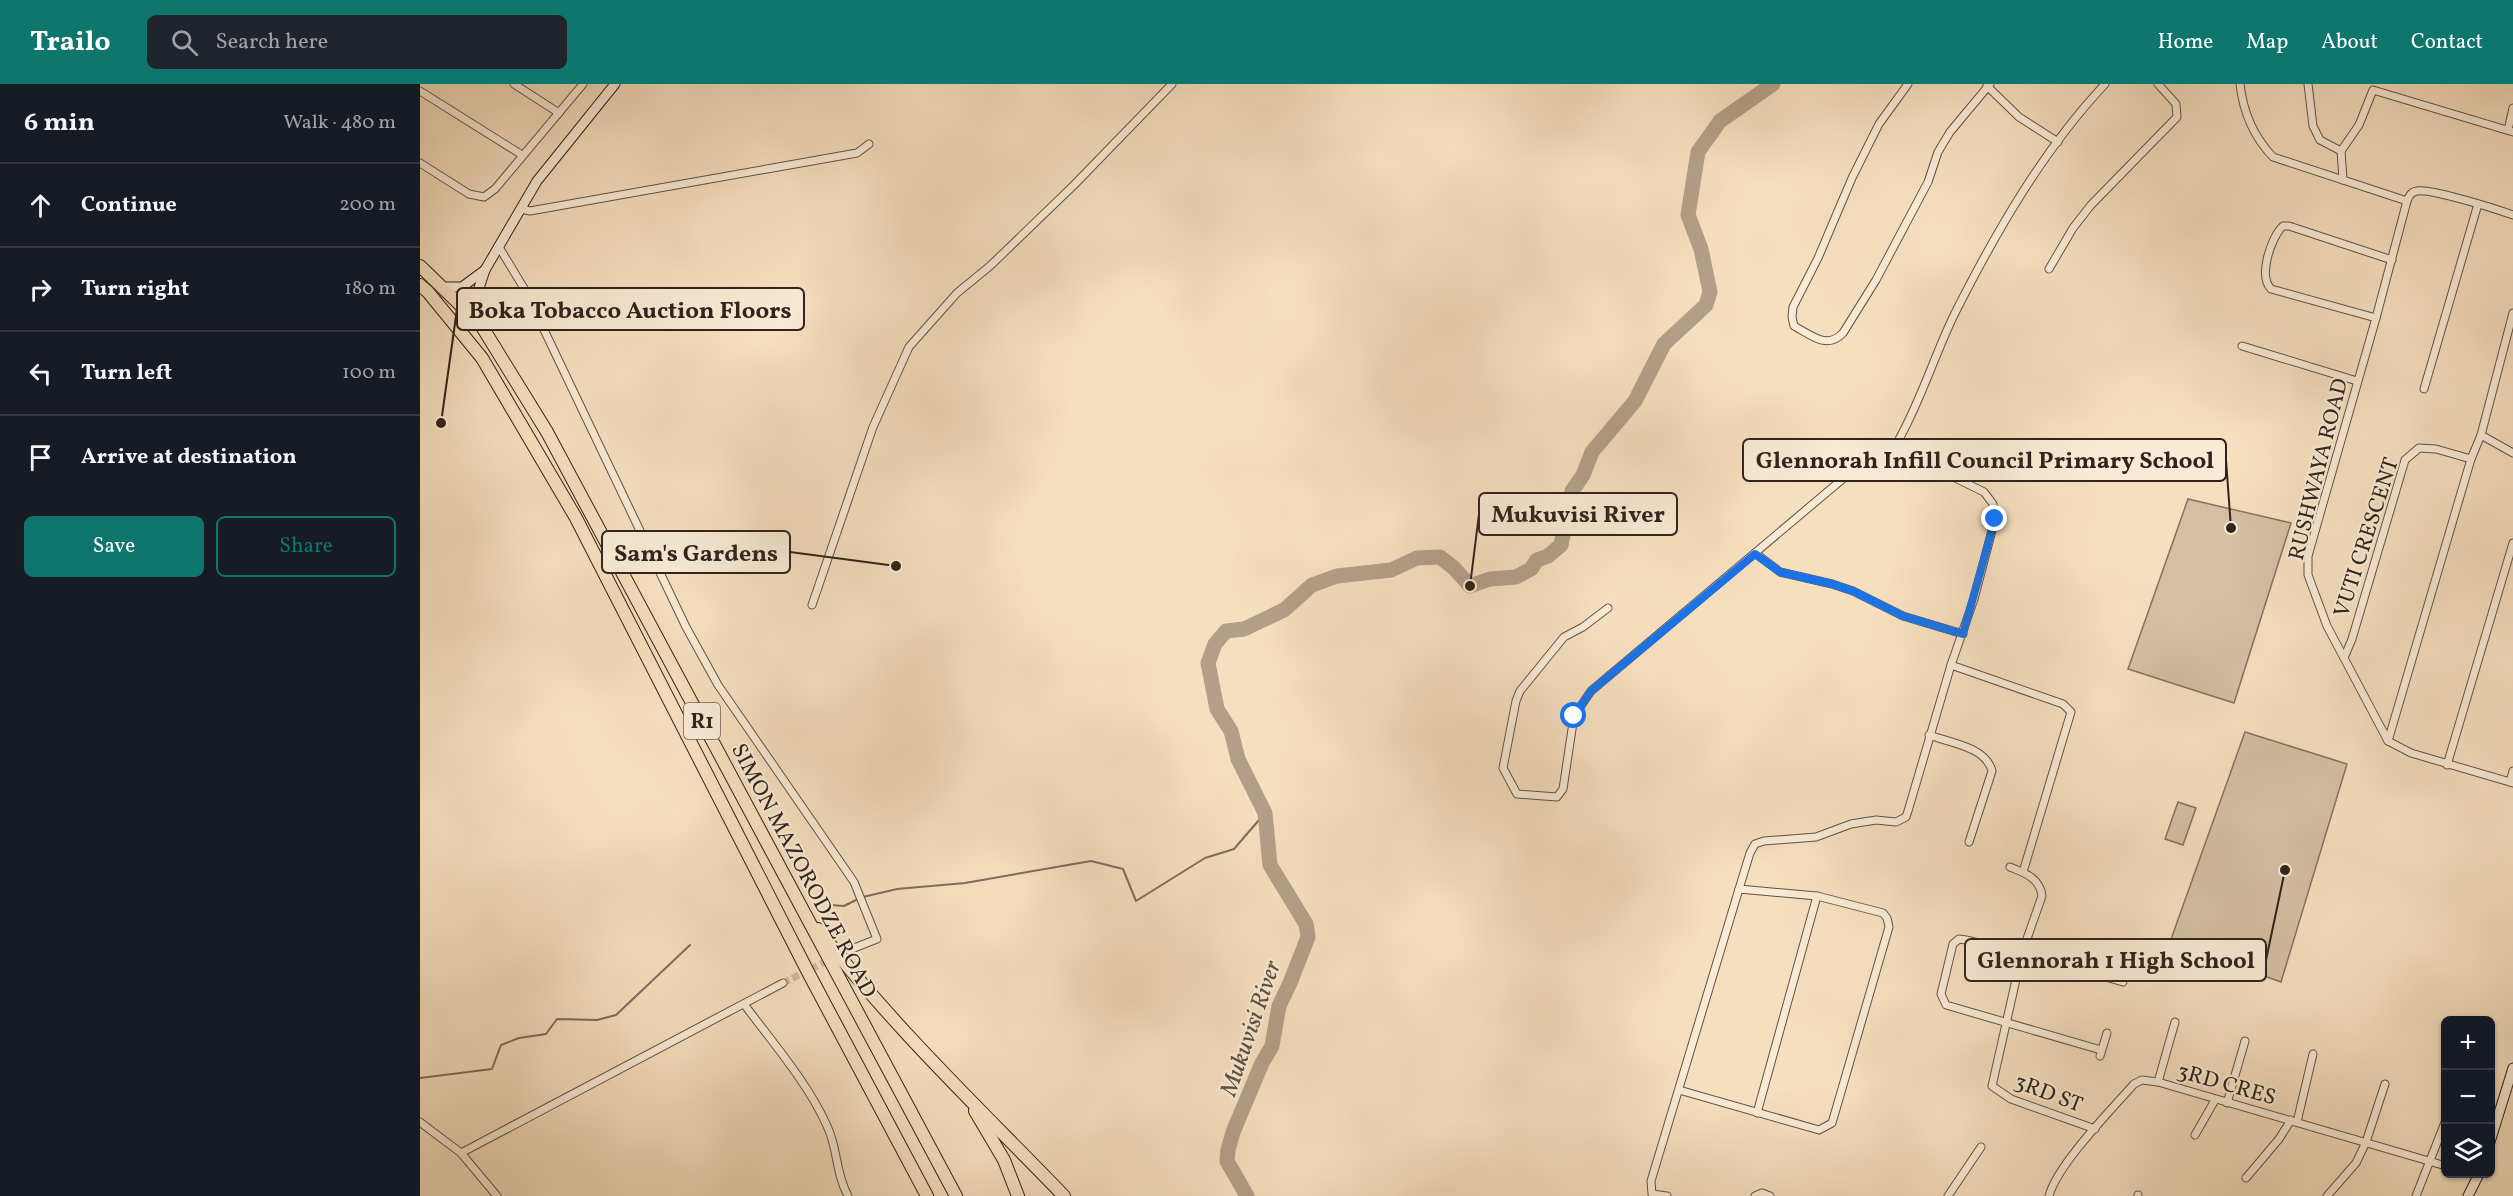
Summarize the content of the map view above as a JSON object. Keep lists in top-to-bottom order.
{
  "streets": {
    "highway": ["R1", "SIMON MAZORODZE ROAD"],
    "street": [
      "RUSHWAYA ROAD",
      "VUTI CRESCENT",
      "3RD CRES",
      "3RD ST"
    ]
  },
  "crossings": [
    ["RUSHWAYA ROAD", "VUTI CRESCENT"],
    ["3RD CRES", "3RD ST"]
  ],
  "water": ["Mukuvisi River"],
  "places": [
    "Boka Tobacco Auction Floors",
    "Glennorah Infill Council Primary School",
    "Sam's Gardens",
    "Mukuvisi River",
    "Glennorah 1 High School"
  ],
  "page": {
    "header": "Trailo",
    "search": "Search here",
    "nav": [
      "Home",
      "Map",
      "About",
      "Contact"
    ],
    "heading": ["6 min", "Walk · 480 m"],
    "list": [
      ["Continue", "200 m"],
      ["Turn right", "180 m"],
      ["Turn left", "100 m"],
      "Arrive at destination"
    ],
    "buttons": ["Save", "Share"],
    "map_buttons": ["+", "−"]
  }
}
